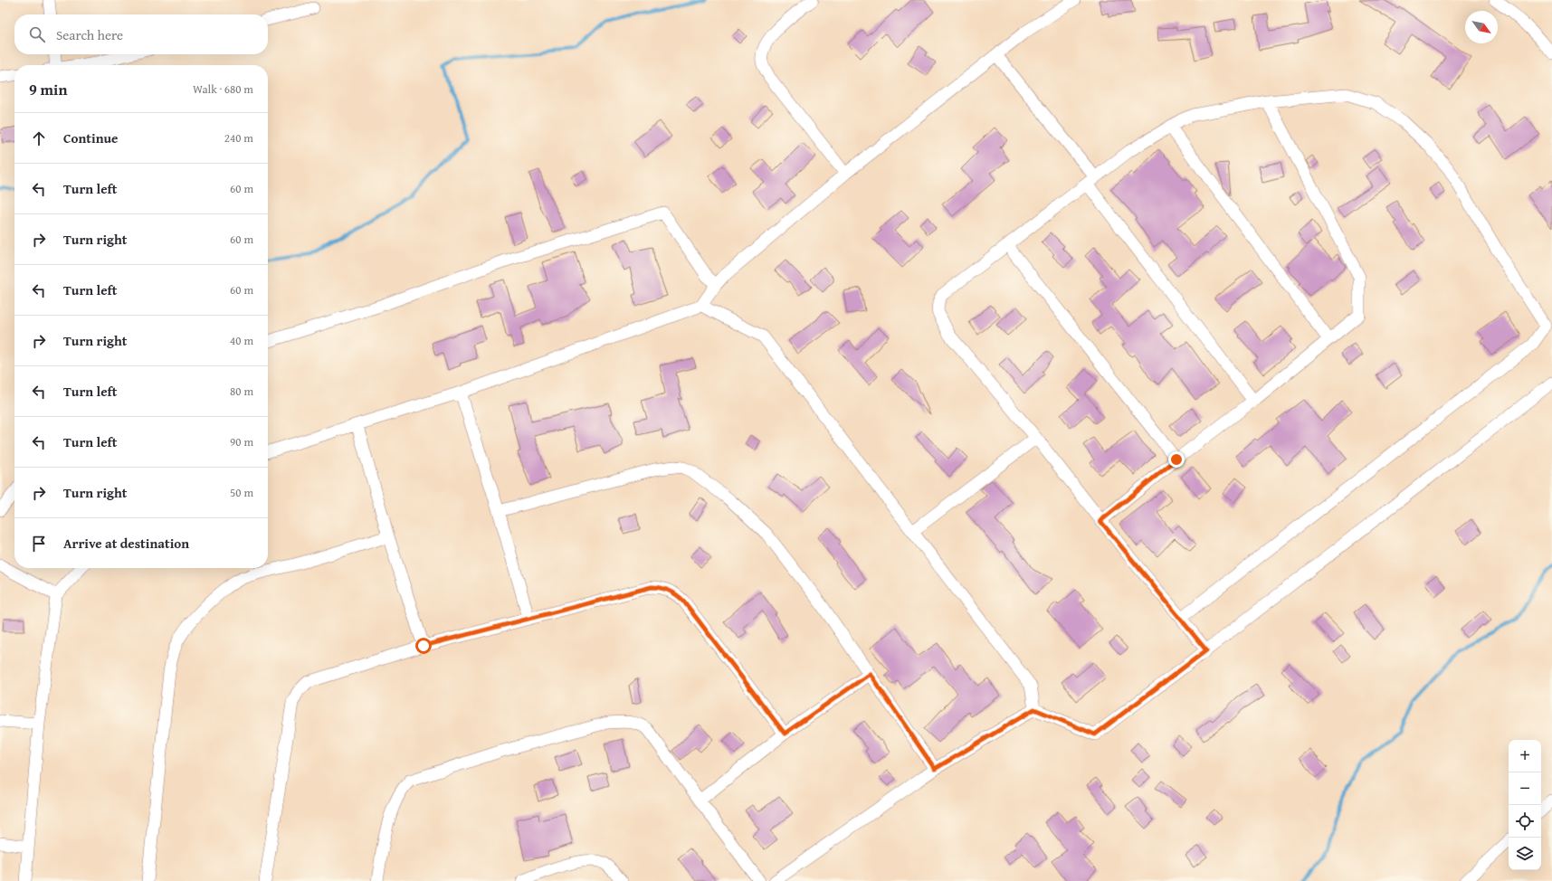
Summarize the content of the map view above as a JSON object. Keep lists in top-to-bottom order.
{
  "north": "bottom right",
  "page": {
    "search": "Search here",
    "heading": ["9 min", "Walk · 680 m"],
    "list": [
      ["Continue", "240 m"],
      ["Turn left", "60 m"],
      ["Turn right", "60 m"],
      ["Turn left", "60 m"],
      ["Turn right", "40 m"],
      ["Turn left", "80 m"],
      ["Turn left", "90 m"],
      ["Turn right", "50 m"],
      "Arrive at destination"
    ],
    "map_buttons": ["+", "−"]
  }
}
